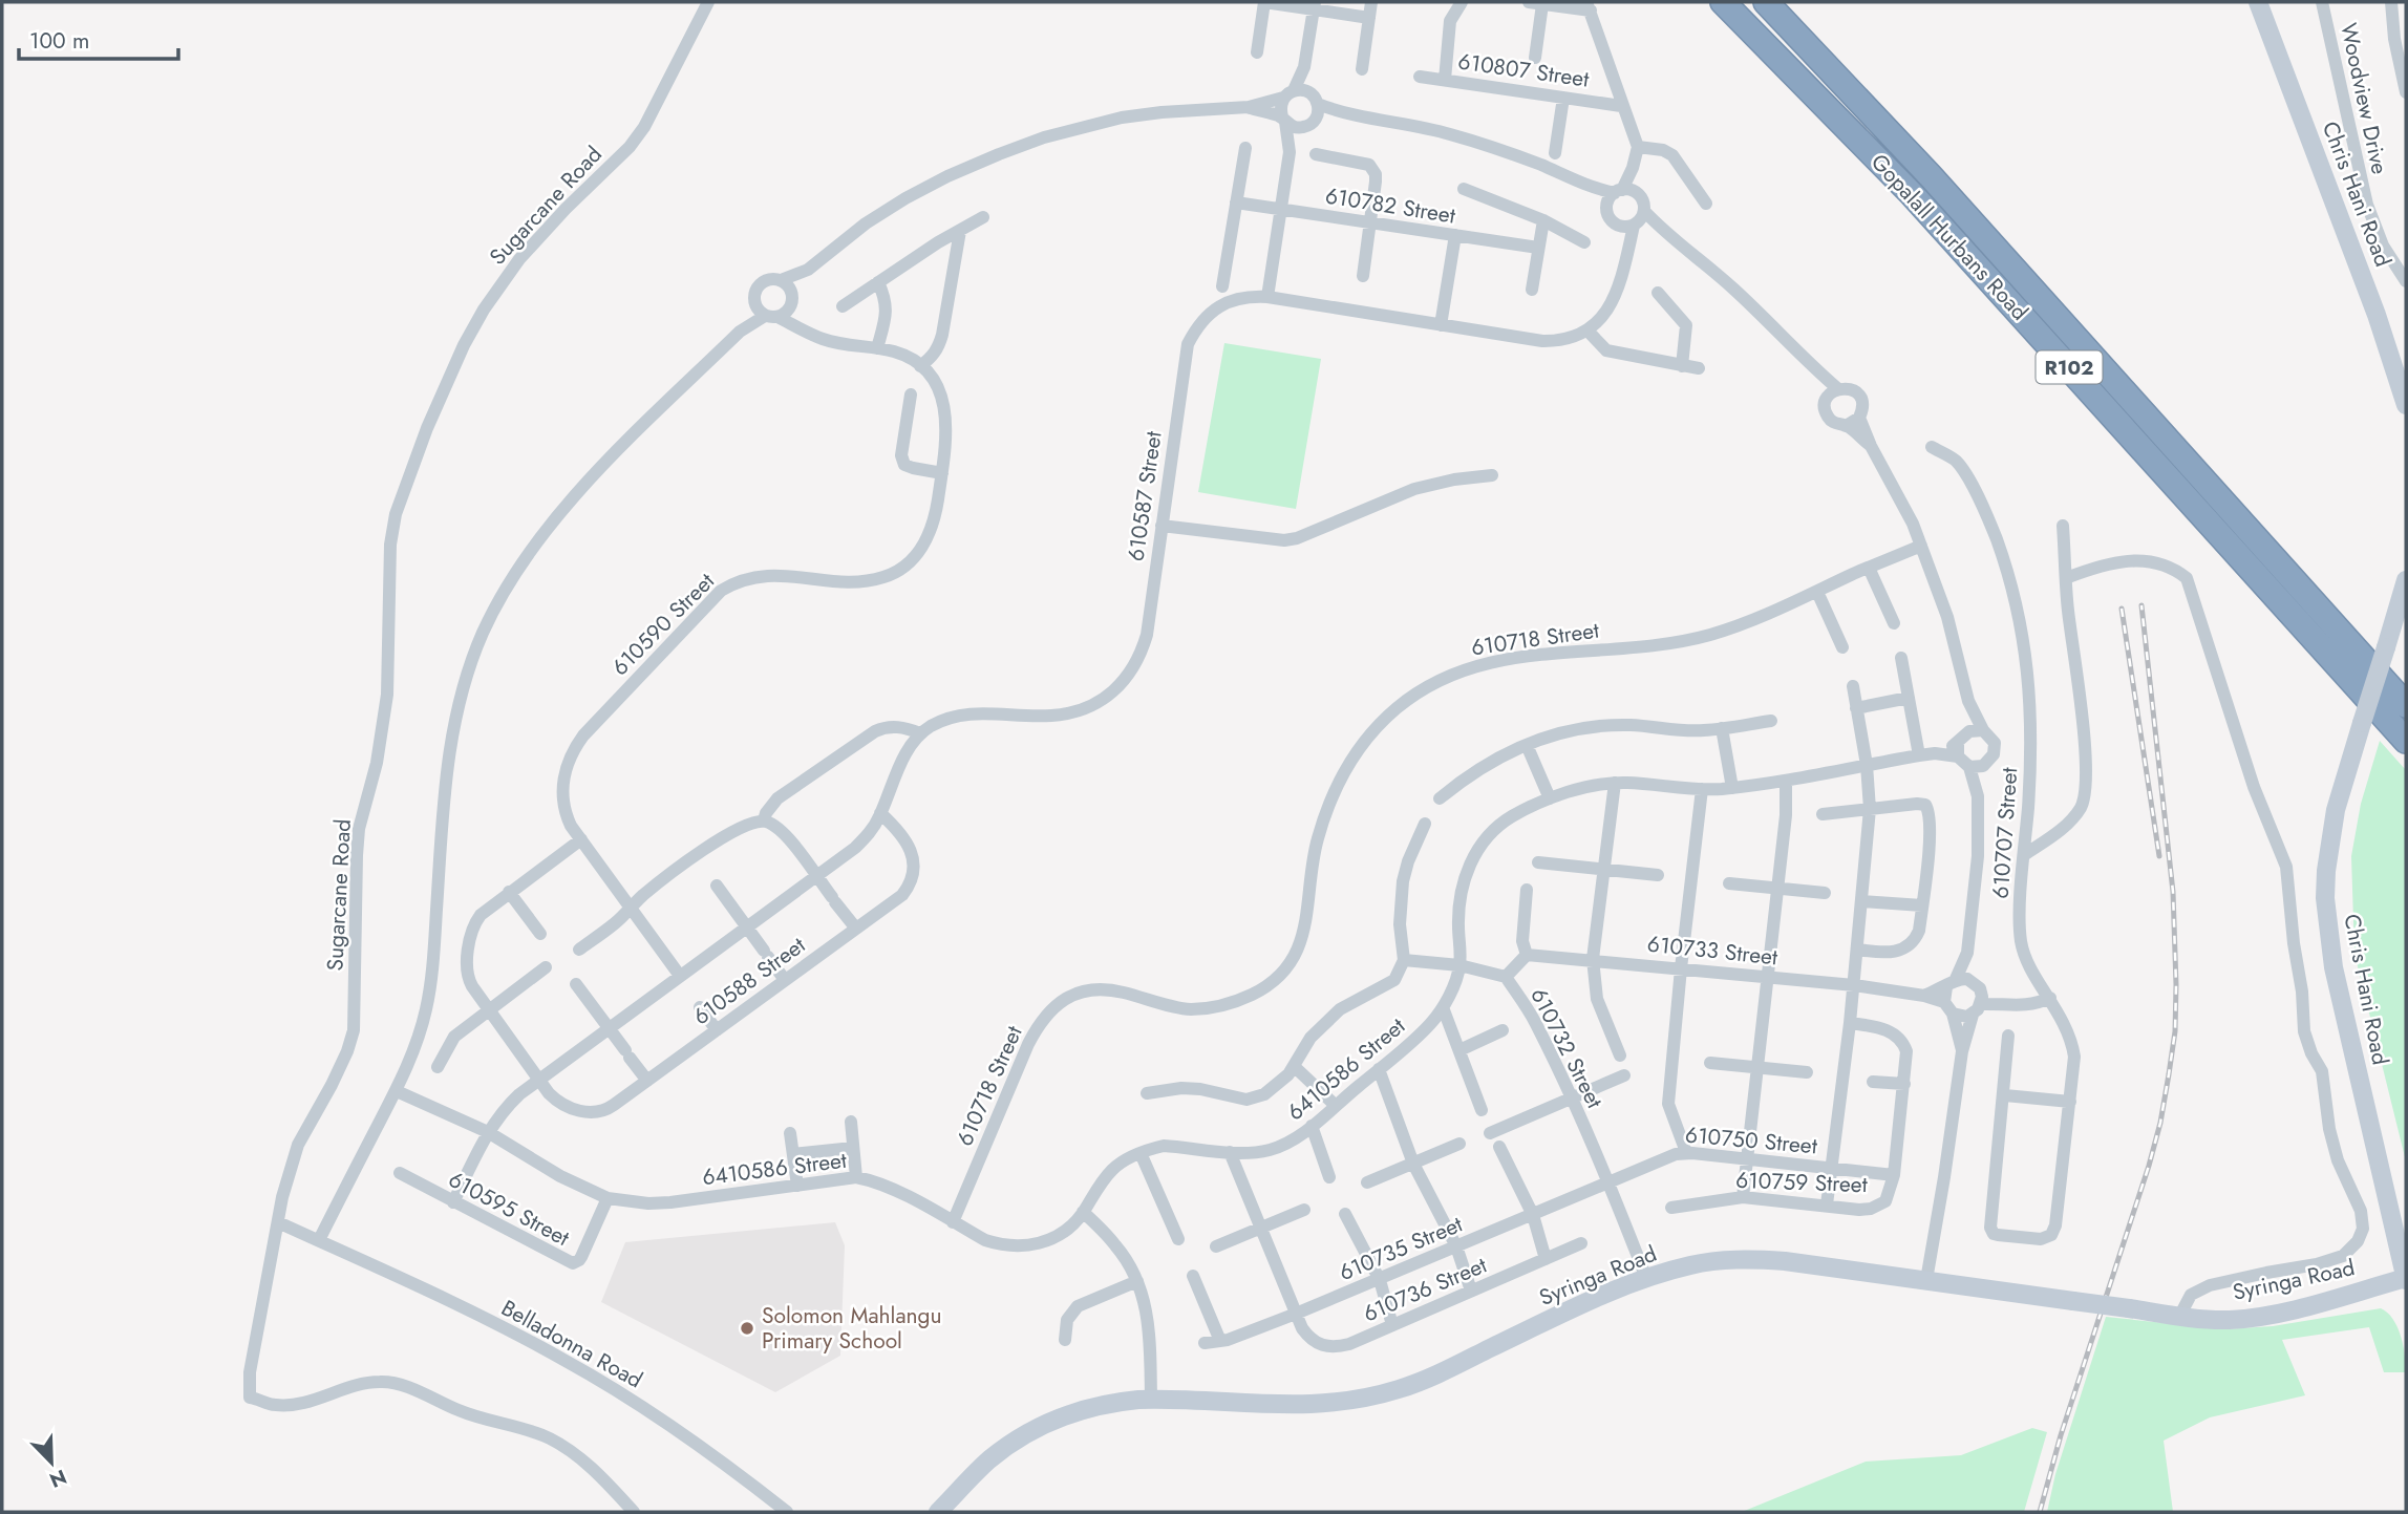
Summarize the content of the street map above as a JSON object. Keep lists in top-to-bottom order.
{
  "streets": {
    "highway": ["Gopalall Hurbans Road", "R102"],
    "street": [
      "610807 Street",
      "Woodview Drive",
      "Chris Hani Road",
      "Sugarcane Road",
      "610782 Street",
      "610587 Street",
      "610590 Street",
      "610718 Street",
      "610707 Street",
      "610733 Street",
      "610588 Street",
      "610732 Street",
      "6410586 Street",
      "610750 Street",
      "610759 Street",
      "610595 Street",
      "610735 Street",
      "Syringa Road",
      "610736 Street",
      "Belladonna Road"
    ]
  },
  "crossings": [
    ["Chris Hani Road", "Syringa Road"],
    ["Sugarcane Road", "Belladonna Road"],
    ["610587 Street", "610590 Street"],
    ["610587 Street", "610588 Street"],
    ["610587 Street", "6410586 Street"],
    ["610587 Street", "610595 Street"],
    ["610590 Street", "610588 Street"],
    ["610718 Street", "6410586 Street"],
    ["610732 Street", "6410586 Street"],
    ["610732 Street", "610750 Street"],
    ["610732 Street", "610735 Street"],
    ["610732 Street", "Syringa Road"],
    ["6410586 Street", "610595 Street"],
    ["6410586 Street", "610736 Street"],
    ["610750 Street", "610759 Street"],
    ["610750 Street", "610735 Street"],
    ["610735 Street", "610736 Street"]
  ],
  "places": ["Solomon Mahlangu Primary School"],
  "scale_bar": "100 m",
  "north": "bottom right"
}
